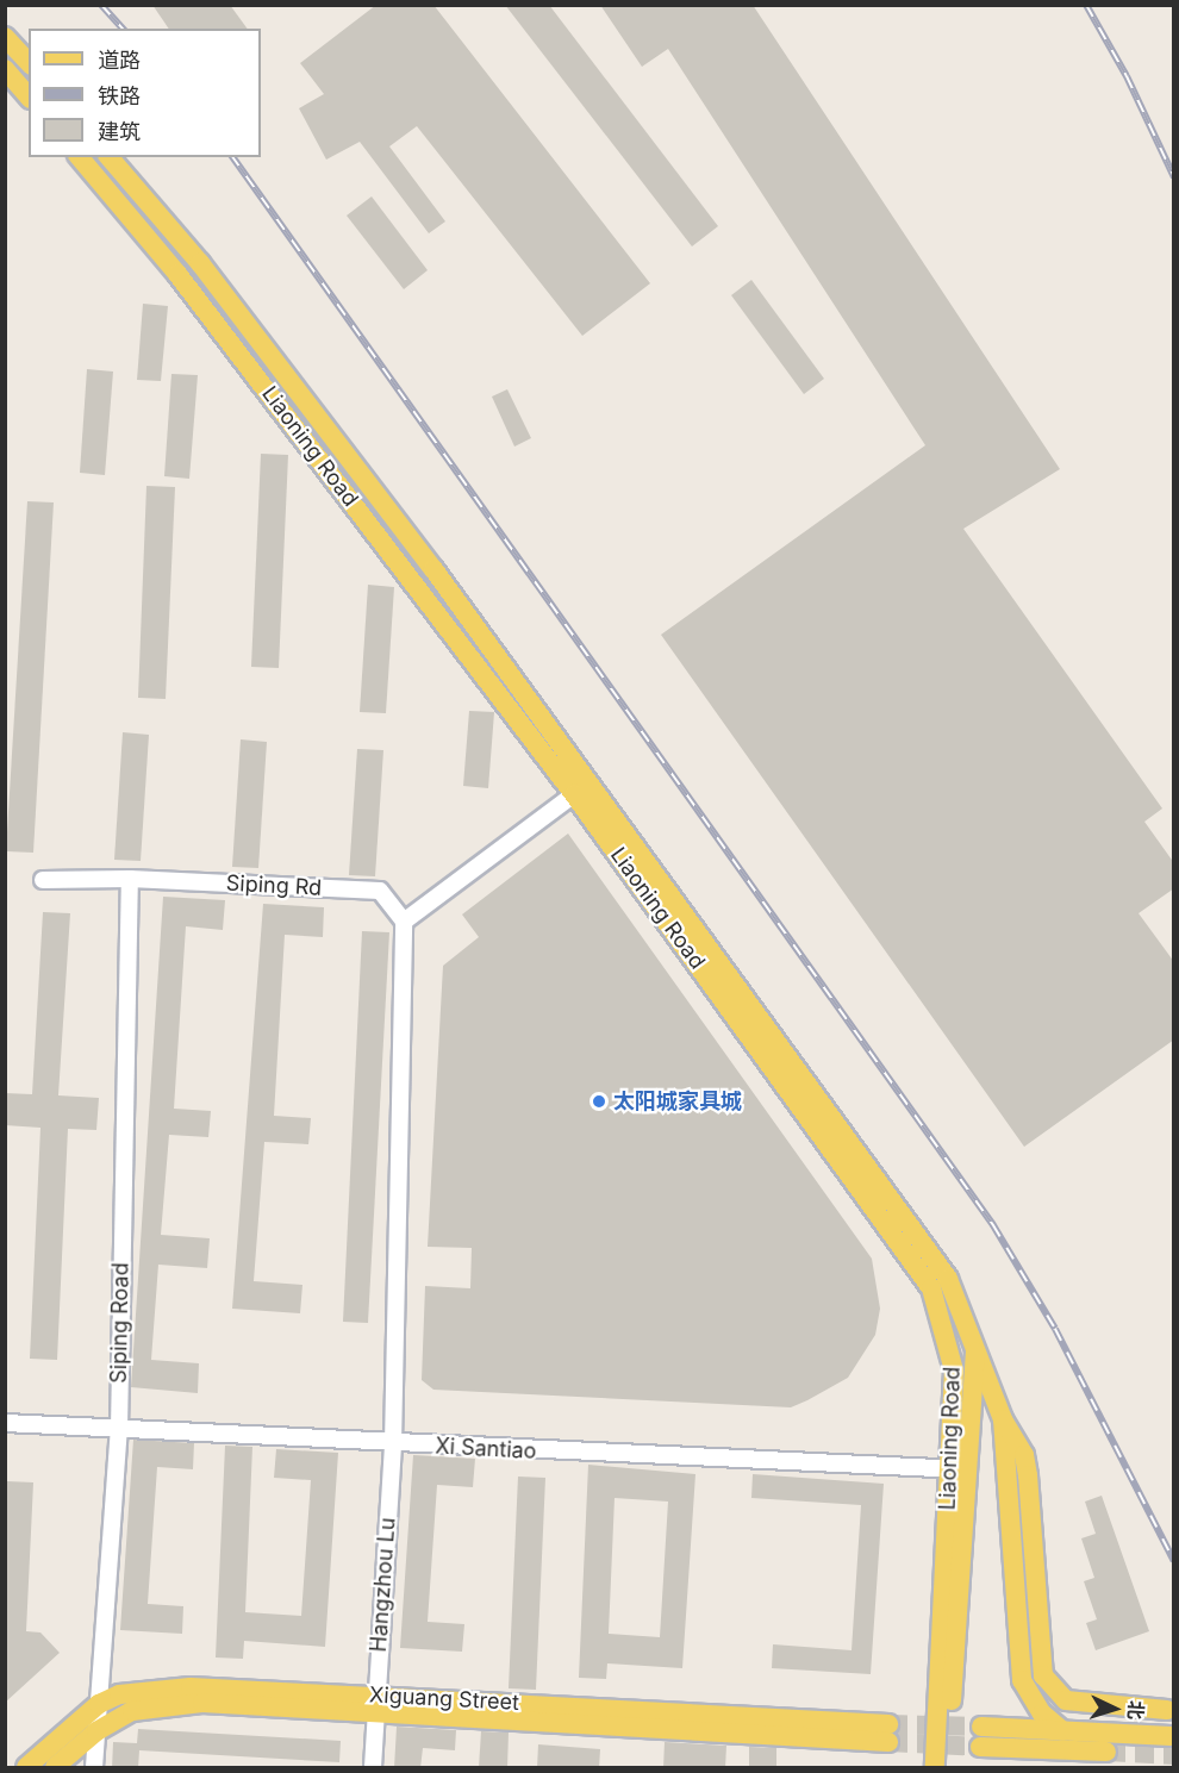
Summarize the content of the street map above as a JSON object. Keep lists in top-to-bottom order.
{
  "streets": {
    "main road": ["Liaoning Road", "Xiguang Street"],
    "street": [
      "Siping Rd",
      "Siping Road",
      "Xi Santiao",
      "Hangzhou Lu"
    ]
  },
  "crossings": [
    ["Liaoning Road", "Xi Santiao"],
    ["Siping Rd", "Siping Road"],
    ["Siping Rd", "Hangzhou Lu"],
    ["Siping Road", "Xi Santiao"],
    ["Siping Road", "Xiguang Street"],
    ["Xi Santiao", "Hangzhou Lu"],
    ["Hangzhou Lu", "Xiguang Street"]
  ],
  "places": ["太阳城家具城"],
  "legend": ["道路", "铁路", "建筑"],
  "north": "right"
}
